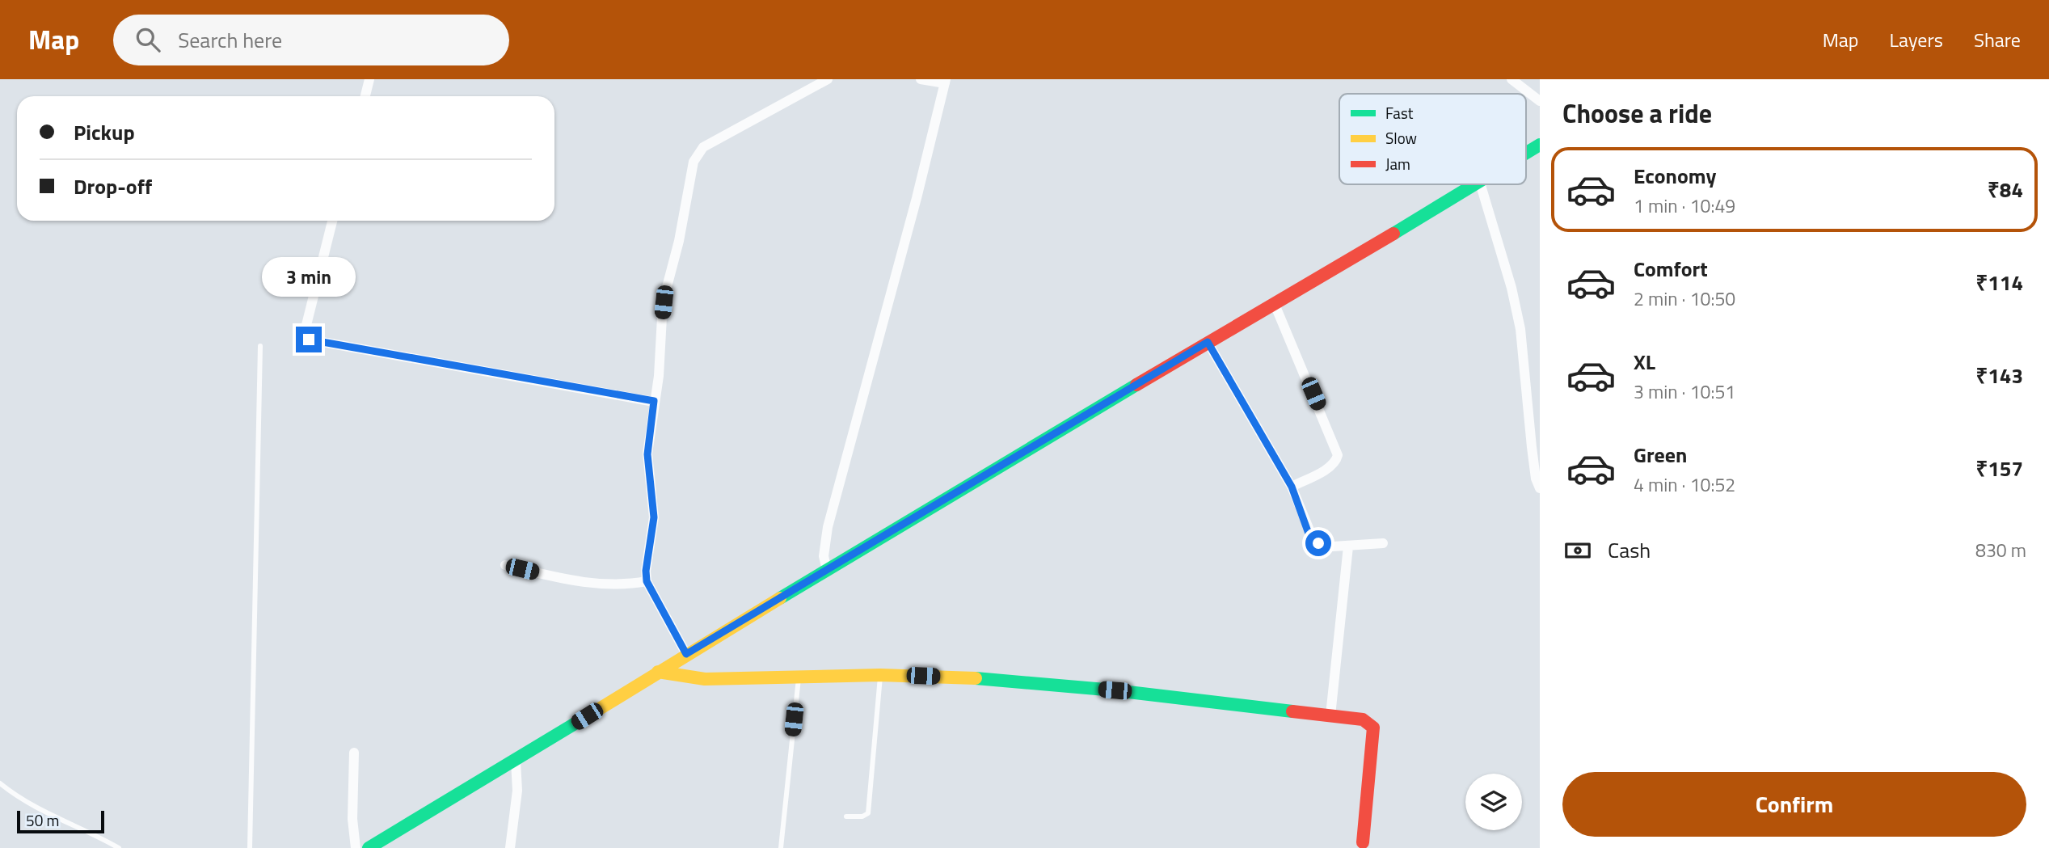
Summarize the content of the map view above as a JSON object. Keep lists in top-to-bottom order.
{
  "legend": ["Fast", "Slow", "Jam"],
  "scale_bar": "50 m",
  "page": {
    "header": "Map",
    "search": "Search here",
    "nav": ["Map", "Layers", "Share"],
    "heading": "Choose a ride",
    "banner": ["Pickup", "Drop-off"],
    "list": [
      {
        "name": "Economy",
        "note": "1 min · 10:49",
        "value": "₹84"
      },
      {
        "name": "Comfort",
        "note": "2 min · 10:50",
        "value": "₹114"
      },
      {
        "name": "XL",
        "note": "3 min · 10:51",
        "value": "₹143"
      },
      {
        "name": "Green",
        "note": "4 min · 10:52",
        "value": "₹157"
      }
    ],
    "bubble": "3 min",
    "pay": ["Cash", "830 m"],
    "buttons": "Confirm",
    "scale": "50 m"
  }
}
